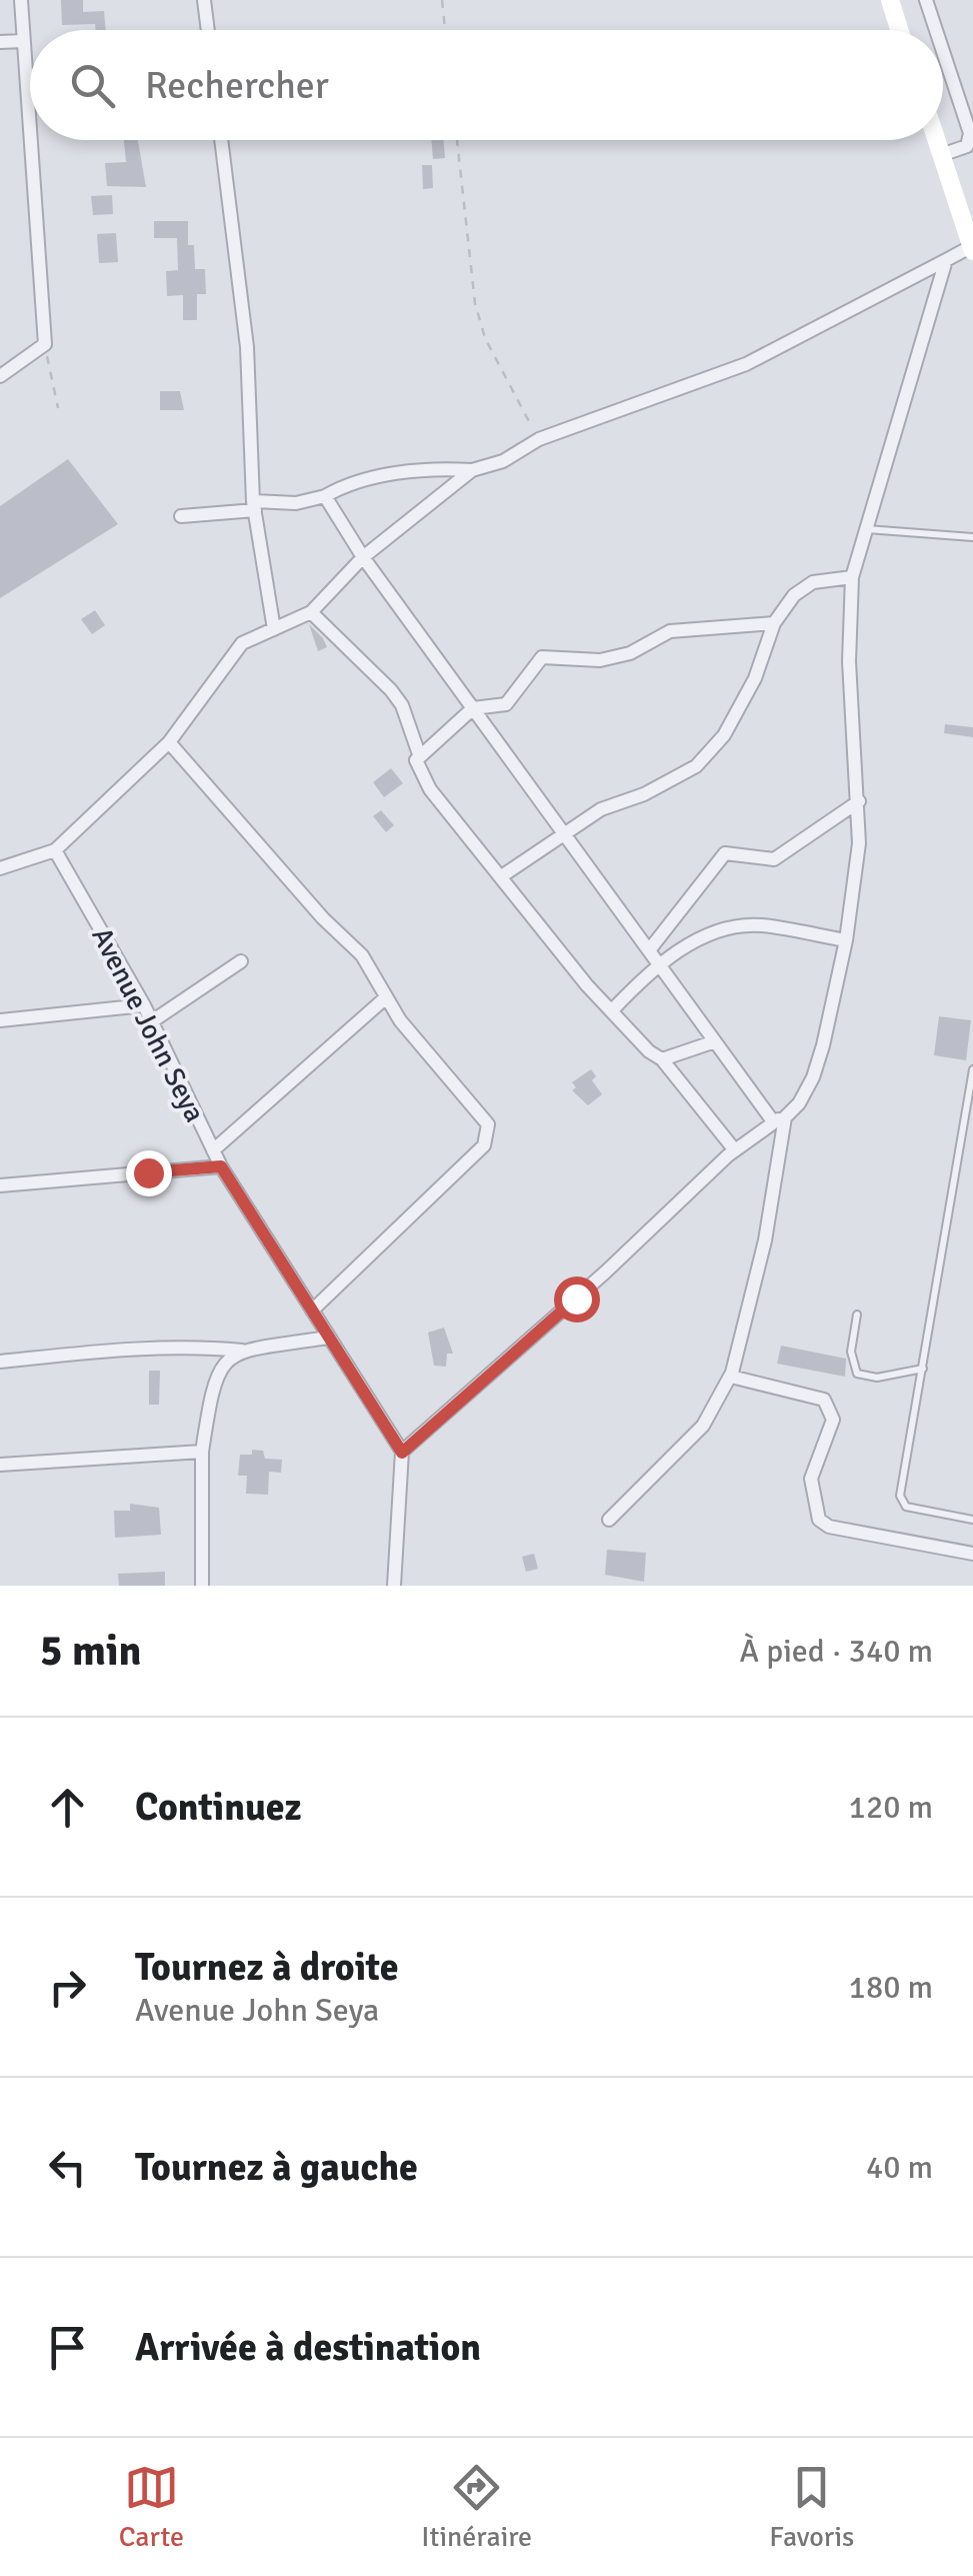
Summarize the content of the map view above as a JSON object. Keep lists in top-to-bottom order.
{
  "streets": {
    "street": ["Avenue John Seya"]
  },
  "page": {
    "search": "Rechercher",
    "heading": ["5 min", "À pied · 340 m"],
    "list": [
      ["Continuez", "120 m"],
      ["Tournez à droite", "Avenue John Seya", "180 m"],
      ["Tournez à gauche", "40 m"],
      "Arrivée à destination"
    ],
    "nav": ["Carte", "Itinéraire", "Favoris"]
  }
}
